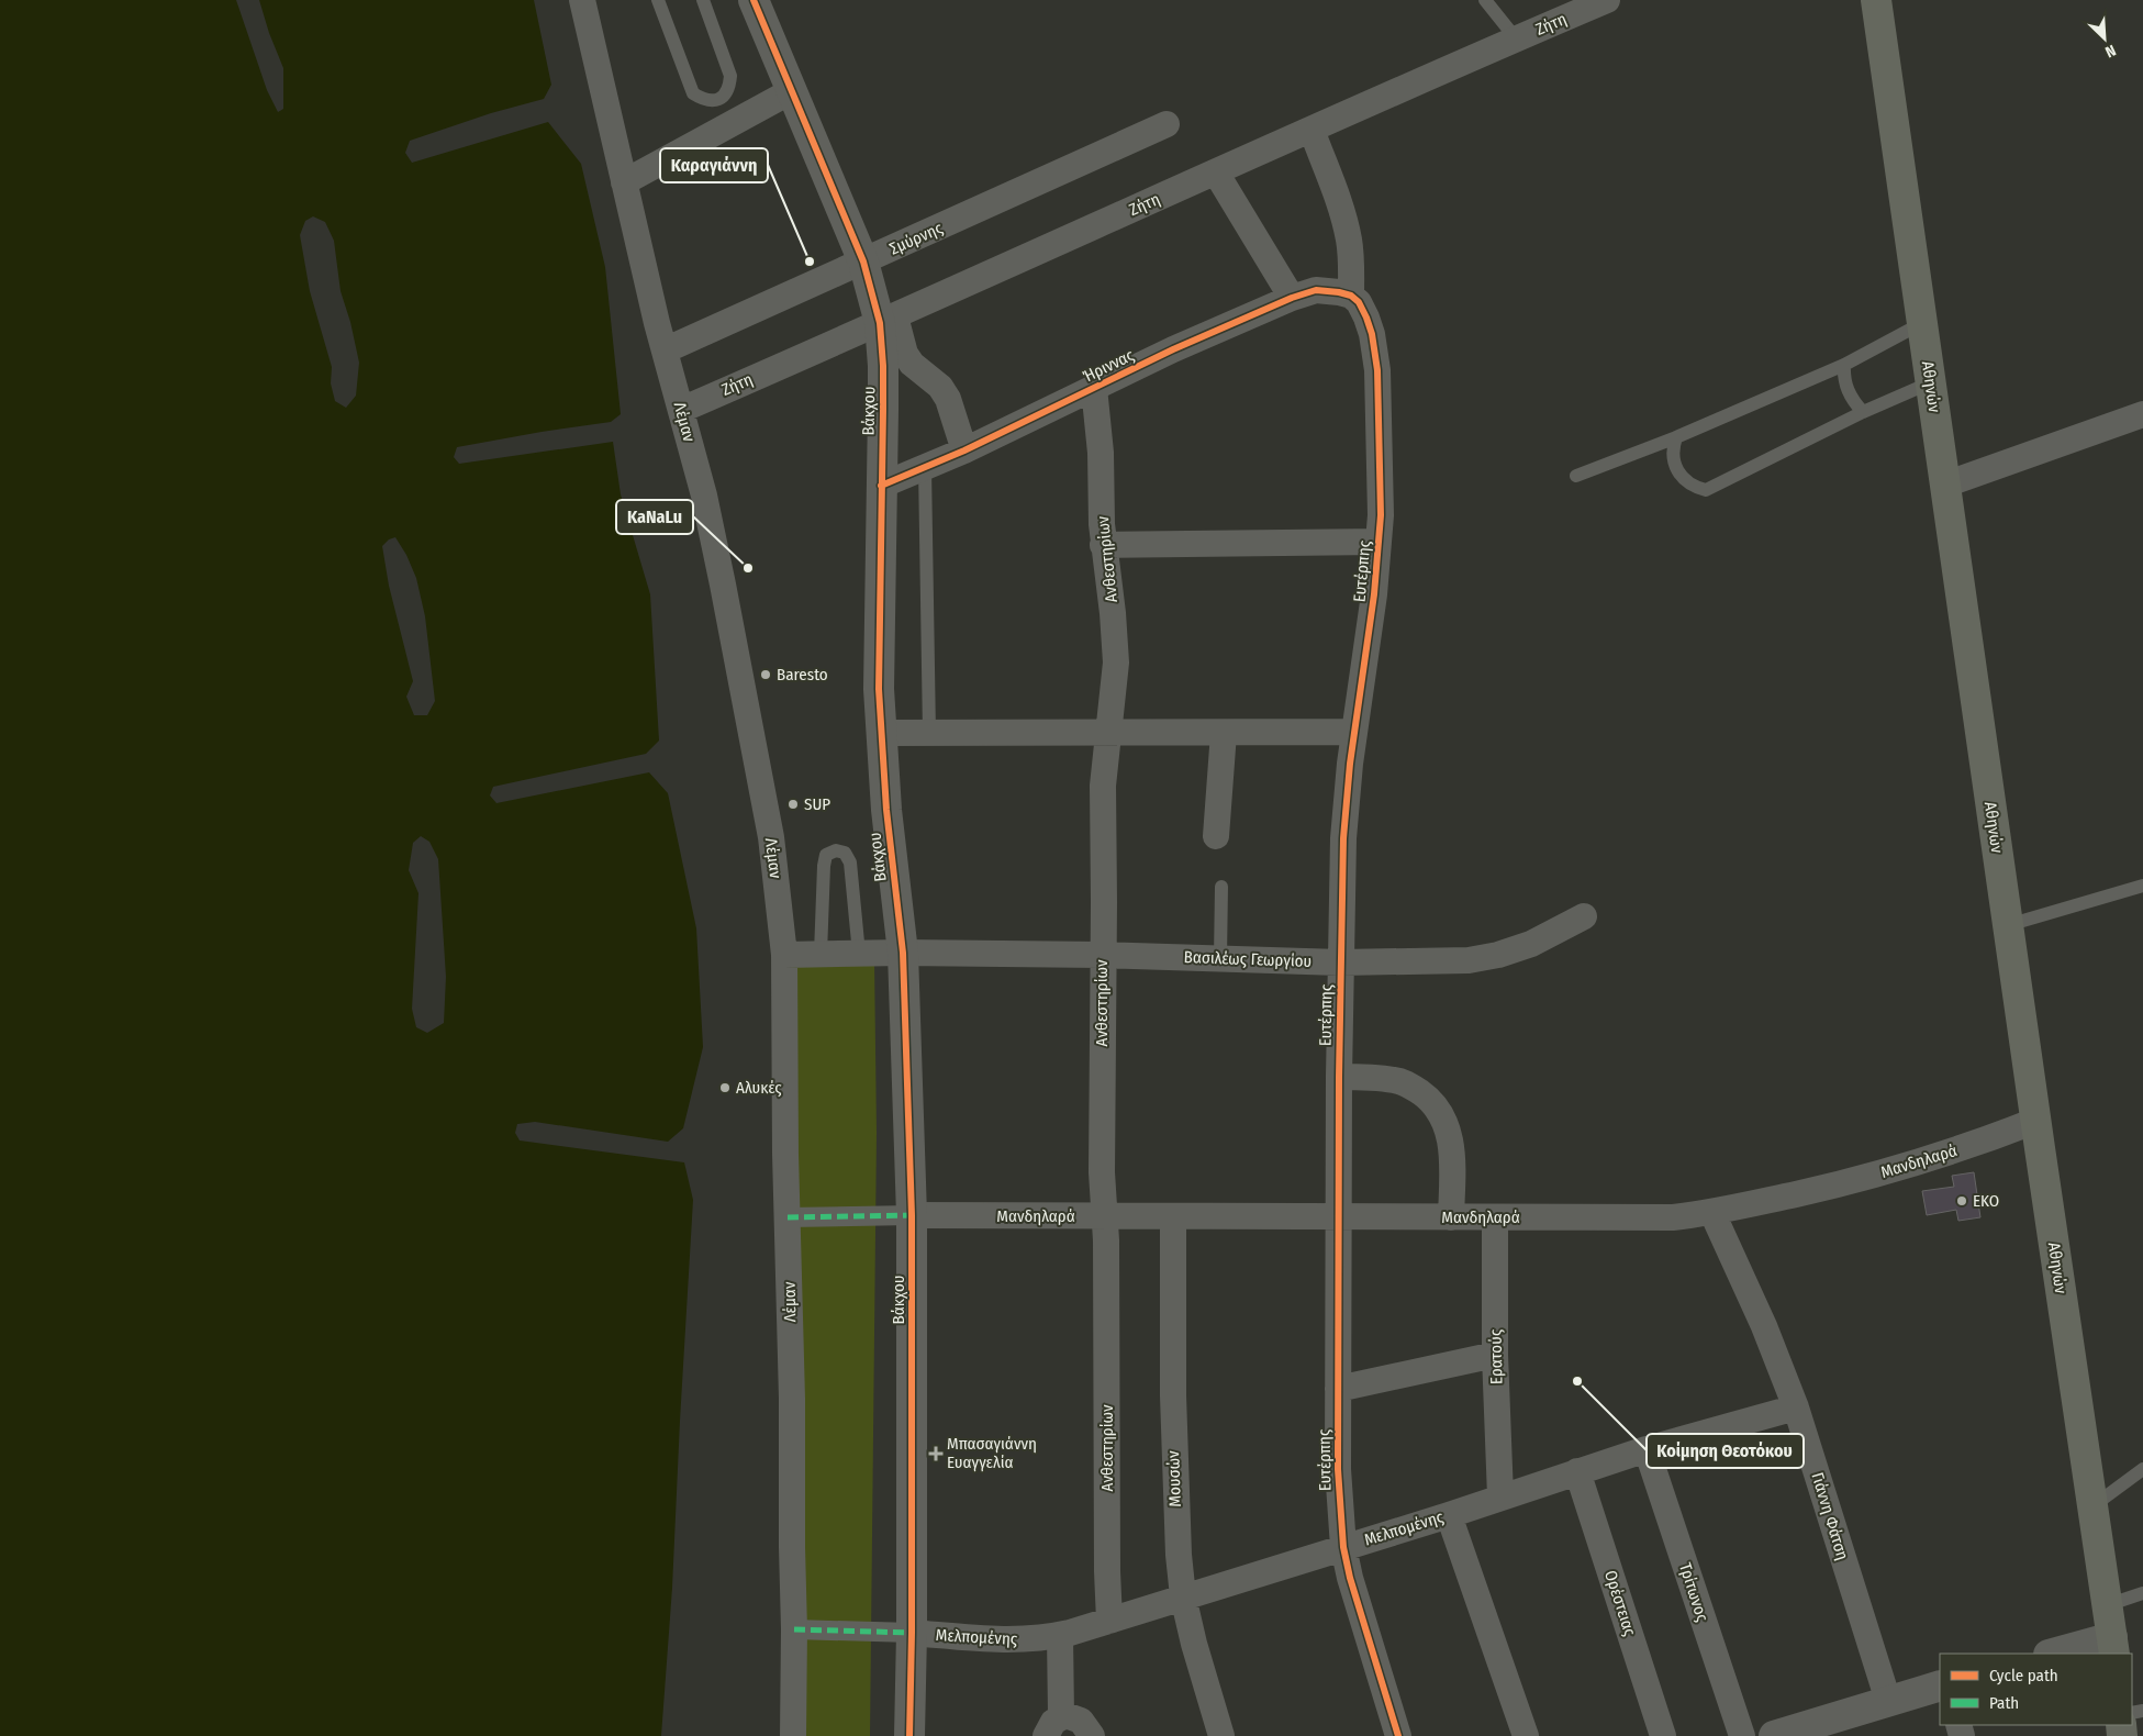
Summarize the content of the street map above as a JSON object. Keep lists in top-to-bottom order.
{
  "streets": {
    "main road": ["Αθηνών"],
    "street": [
      "Ζήτη",
      "Σμύρνης",
      "Ήριννας",
      "Βάκχου",
      "Λέμαν",
      "Ανθεστηρίων",
      "Ευτέρπης",
      "Βασιλέως Γεωργίου",
      "Μανδηλαρά",
      "Ερατούς",
      "Μουσών",
      "Γιάννη Φάτση",
      "Μελπομένης",
      "Τρίτωνος",
      "Ορέστειας"
    ]
  },
  "crossings": [
    ["Ζήτη", "Βάκχου"],
    ["Ζήτη", "Λέμαν"],
    ["Σμύρνης", "Βάκχου"],
    ["Σμύρνης", "Λέμαν"],
    ["Ήριννας", "Βάκχου"],
    ["Ήριννας", "Ανθεστηρίων"],
    ["Ήριννας", "Ευτέρπης"],
    ["Αθηνών", "Μανδηλαρά"],
    ["Βάκχου", "Βασιλέως Γεωργίου"],
    ["Βάκχου", "Μανδηλαρά"],
    ["Βάκχου", "Μελπομένης"],
    ["Λέμαν", "Βασιλέως Γεωργίου"],
    ["Ανθεστηρίων", "Βασιλέως Γεωργίου"],
    ["Ανθεστηρίων", "Μανδηλαρά"],
    ["Ανθεστηρίων", "Μελπομένης"],
    ["Ευτέρπης", "Βασιλέως Γεωργίου"],
    ["Ευτέρπης", "Μανδηλαρά"],
    ["Ευτέρπης", "Μελπομένης"],
    ["Μανδηλαρά", "Ερατούς"],
    ["Μανδηλαρά", "Μουσών"],
    ["Μανδηλαρά", "Γιάννη Φάτση"],
    ["Ερατούς", "Μελπομένης"],
    ["Μουσών", "Μελπομένης"],
    ["Γιάννη Φάτση", "Μελπομένης"],
    ["Μελπομένης", "Τρίτωνος"],
    ["Μελπομένης", "Ορέστειας"]
  ],
  "places": {
    "other": [
      "Καραγιάννη",
      "KaNaLu",
      "Baresto",
      "SUP",
      "Αλυκές",
      "EKO",
      "Κοίμηση Θεοτόκου"
    ],
    "health": ["Μπασαγιάννη Ευαγγελία"]
  },
  "legend": ["Cycle path", "Path"],
  "north": "bottom right"
}
